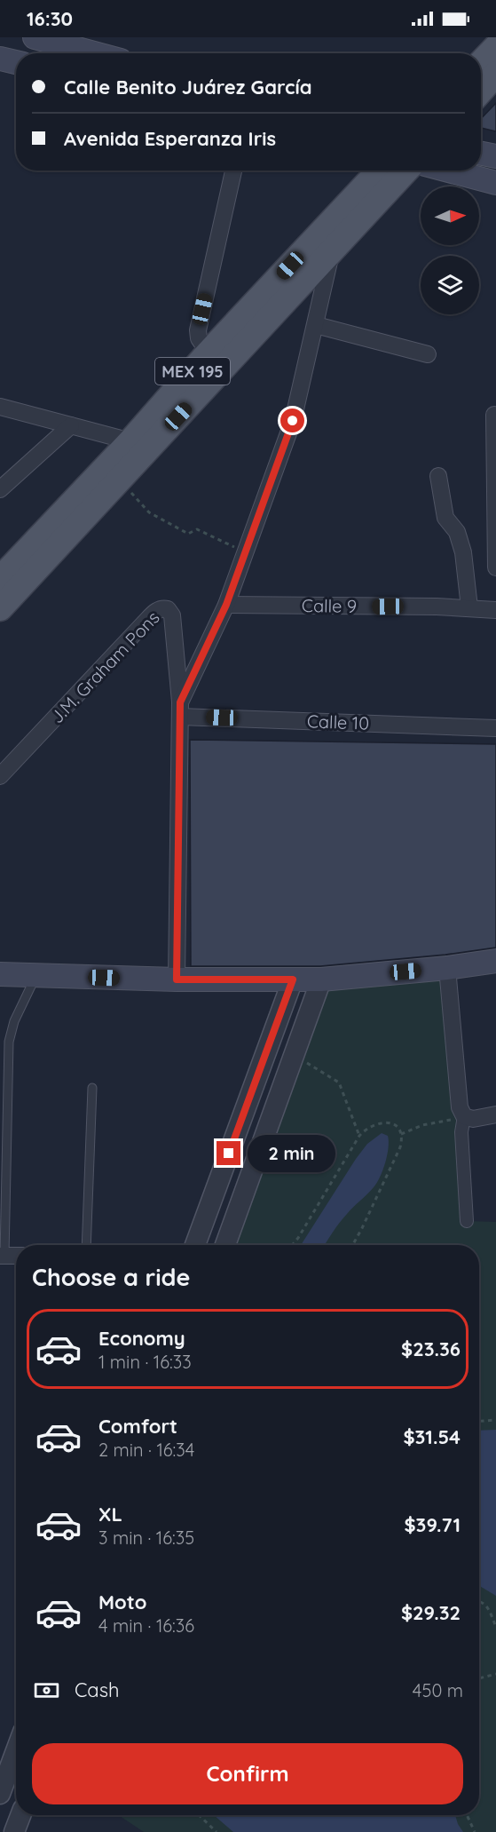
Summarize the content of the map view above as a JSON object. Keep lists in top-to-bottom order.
{
  "streets": {
    "main road": ["MEX 195"],
    "street": ["Calle 9", "J.M. Graham Pons", "Calle 10"]
  },
  "crossings": [
    ["J.M. Graham Pons", "Calle 10"]
  ],
  "north": "right",
  "page": {
    "status": "16:30",
    "banner": ["Calle Benito Juárez García", "Avenida Esperanza Iris"],
    "bubble": "2 min",
    "heading": "Choose a ride",
    "list": [
      {
        "name": "Economy",
        "note": "1 min · 16:33",
        "value": "$23.36"
      },
      {
        "name": "Comfort",
        "note": "2 min · 16:34",
        "value": "$31.54"
      },
      {
        "name": "XL",
        "note": "3 min · 16:35",
        "value": "$39.71"
      },
      {
        "name": "Moto",
        "note": "4 min · 16:36",
        "value": "$29.32"
      }
    ],
    "pay": ["Cash", "450 m"],
    "buttons": "Confirm"
  }
}
